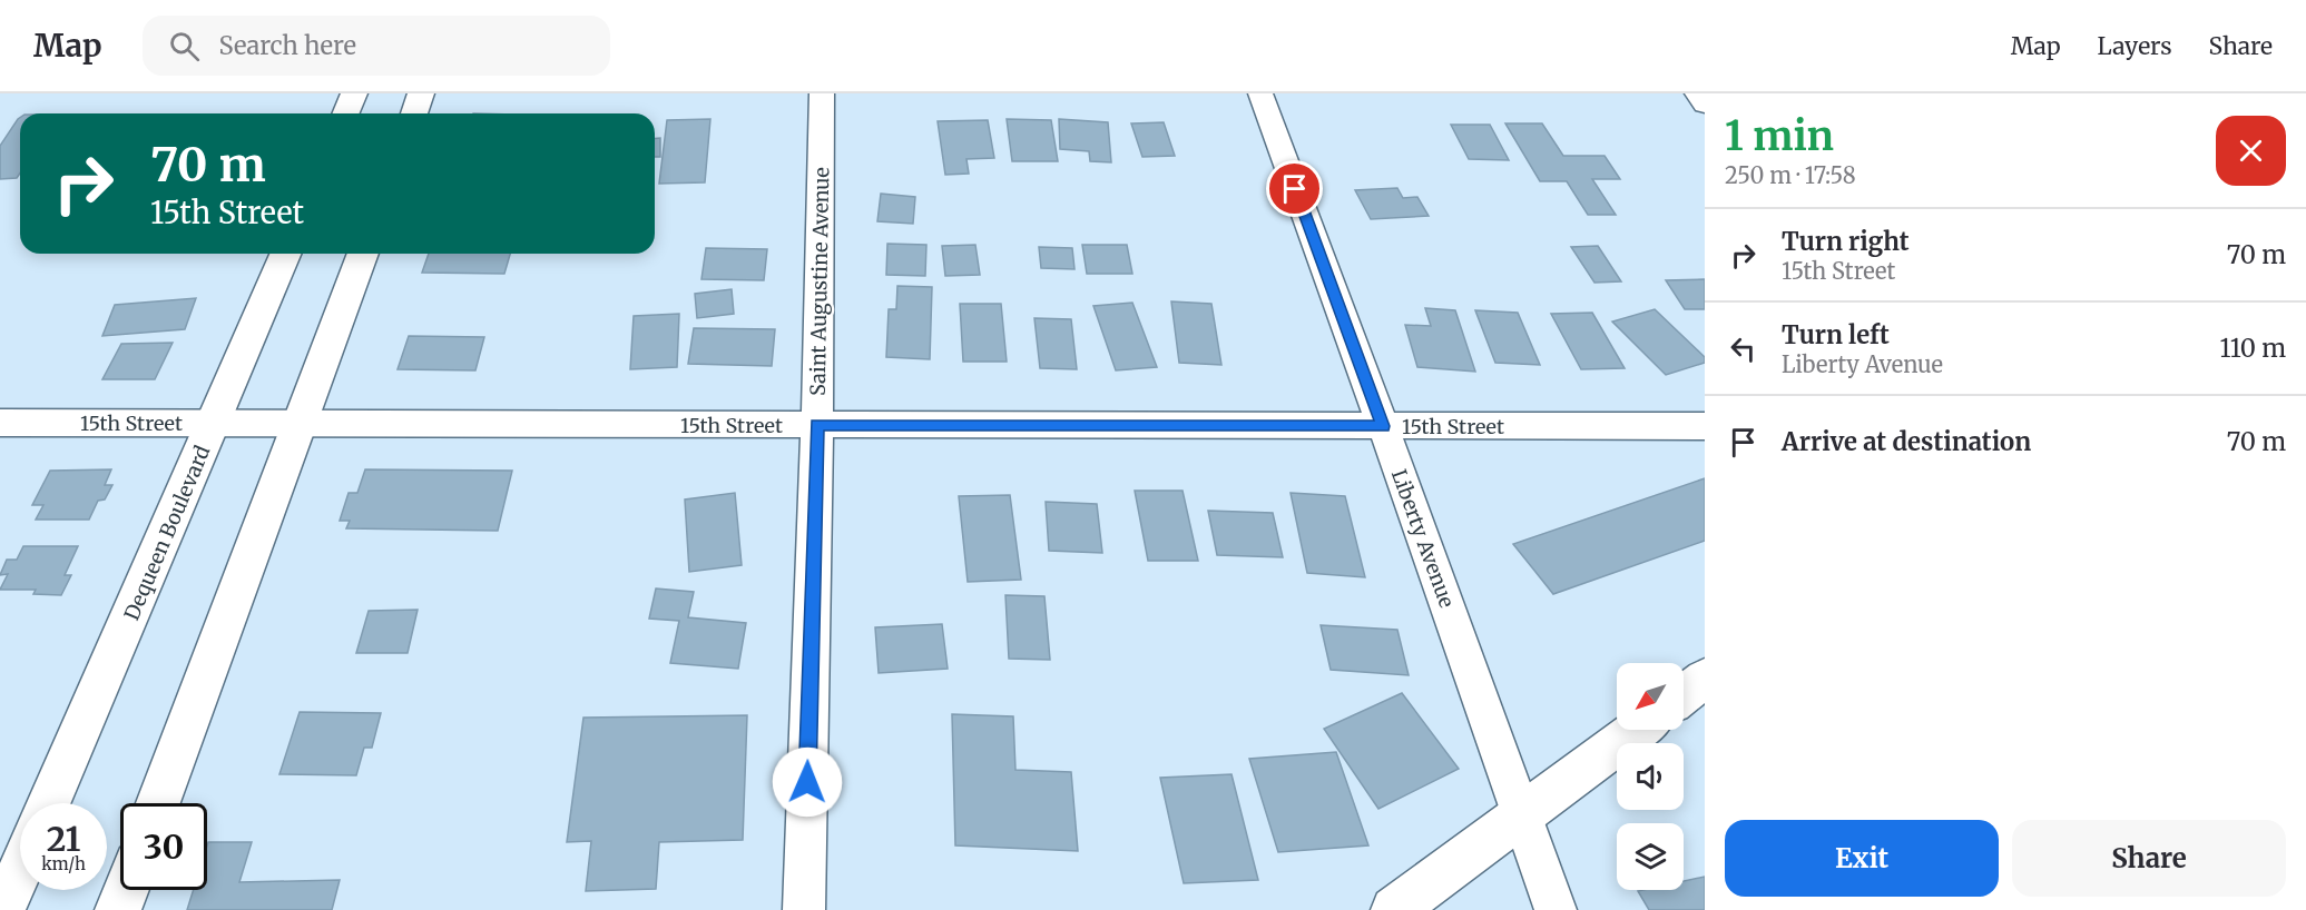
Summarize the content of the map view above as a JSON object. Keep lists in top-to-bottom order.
{
  "streets": {
    "street": [
      "Saint Augustine Avenue",
      "15th Street",
      "Dequeen Boulevard",
      "Liberty Avenue"
    ]
  },
  "crossings": [
    ["Saint Augustine Avenue", "15th Street"],
    ["15th Street", "Dequeen Boulevard"],
    ["15th Street", "Liberty Avenue"]
  ],
  "north": "bottom left",
  "page": {
    "header": "Map",
    "search": "Search here",
    "nav": ["Map", "Layers", "Share"],
    "heading": ["1 min", "250 m · 17:58"],
    "turn": ["70 m", "15th Street"],
    "list": [
      {
        "name": "Turn right",
        "note": "15th Street",
        "value": "70 m"
      },
      {
        "name": "Turn left",
        "note": "Liberty Avenue",
        "value": "110 m"
      },
      {
        "name": "Arrive at destination",
        "value": "70 m"
      }
    ],
    "speed": "21 km/h",
    "limit": "30",
    "buttons": ["Exit", "Share"]
  }
}
